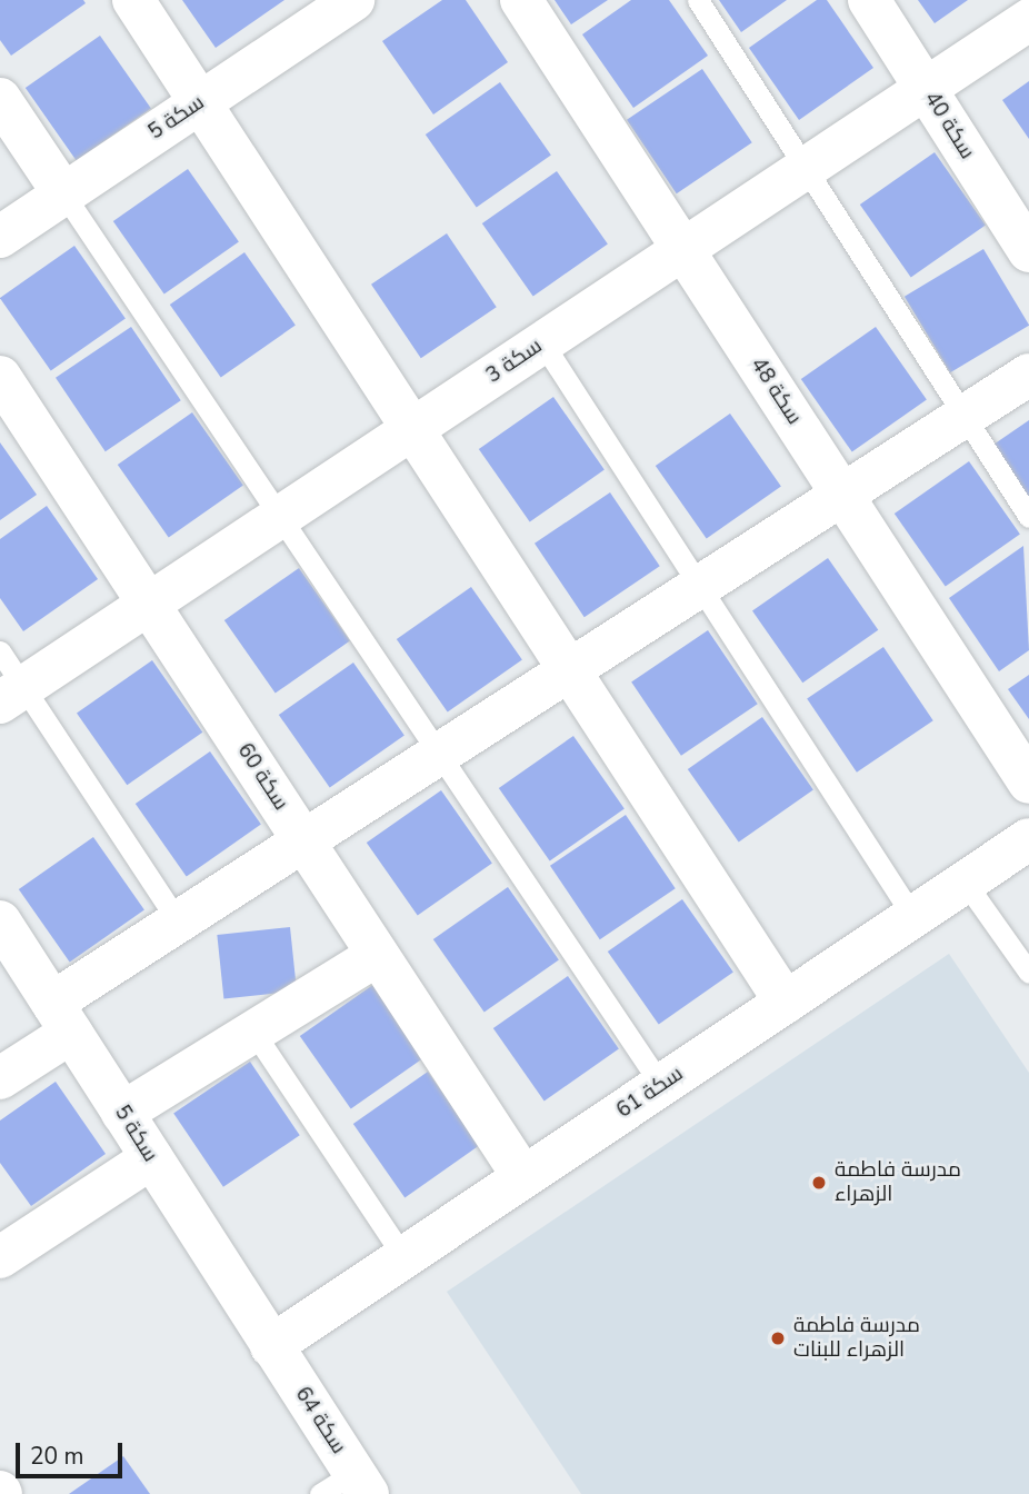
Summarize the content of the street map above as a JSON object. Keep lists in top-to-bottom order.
{
  "streets": {
    "street": [
      "سكة 5",
      "سكة 40",
      "سكة 3",
      "سكة 48",
      "سكة 60",
      "سكة 61",
      "سكة 64"
    ]
  },
  "crossings": [
    ["سكة 5", "سكة 61"],
    ["سكة 5", "سكة 64"],
    ["سكة 40", "سكة 3"],
    ["سكة 3", "سكة 48"],
    ["سكة 3", "سكة 60"],
    ["سكة 60", "سكة 61"],
    ["سكة 61", "سكة 64"]
  ],
  "places": ["مدرسة فاطمة الزهراء", "مدرسة فاطمة الزهراء للبنات"],
  "scale_bar": "20 m"
}
